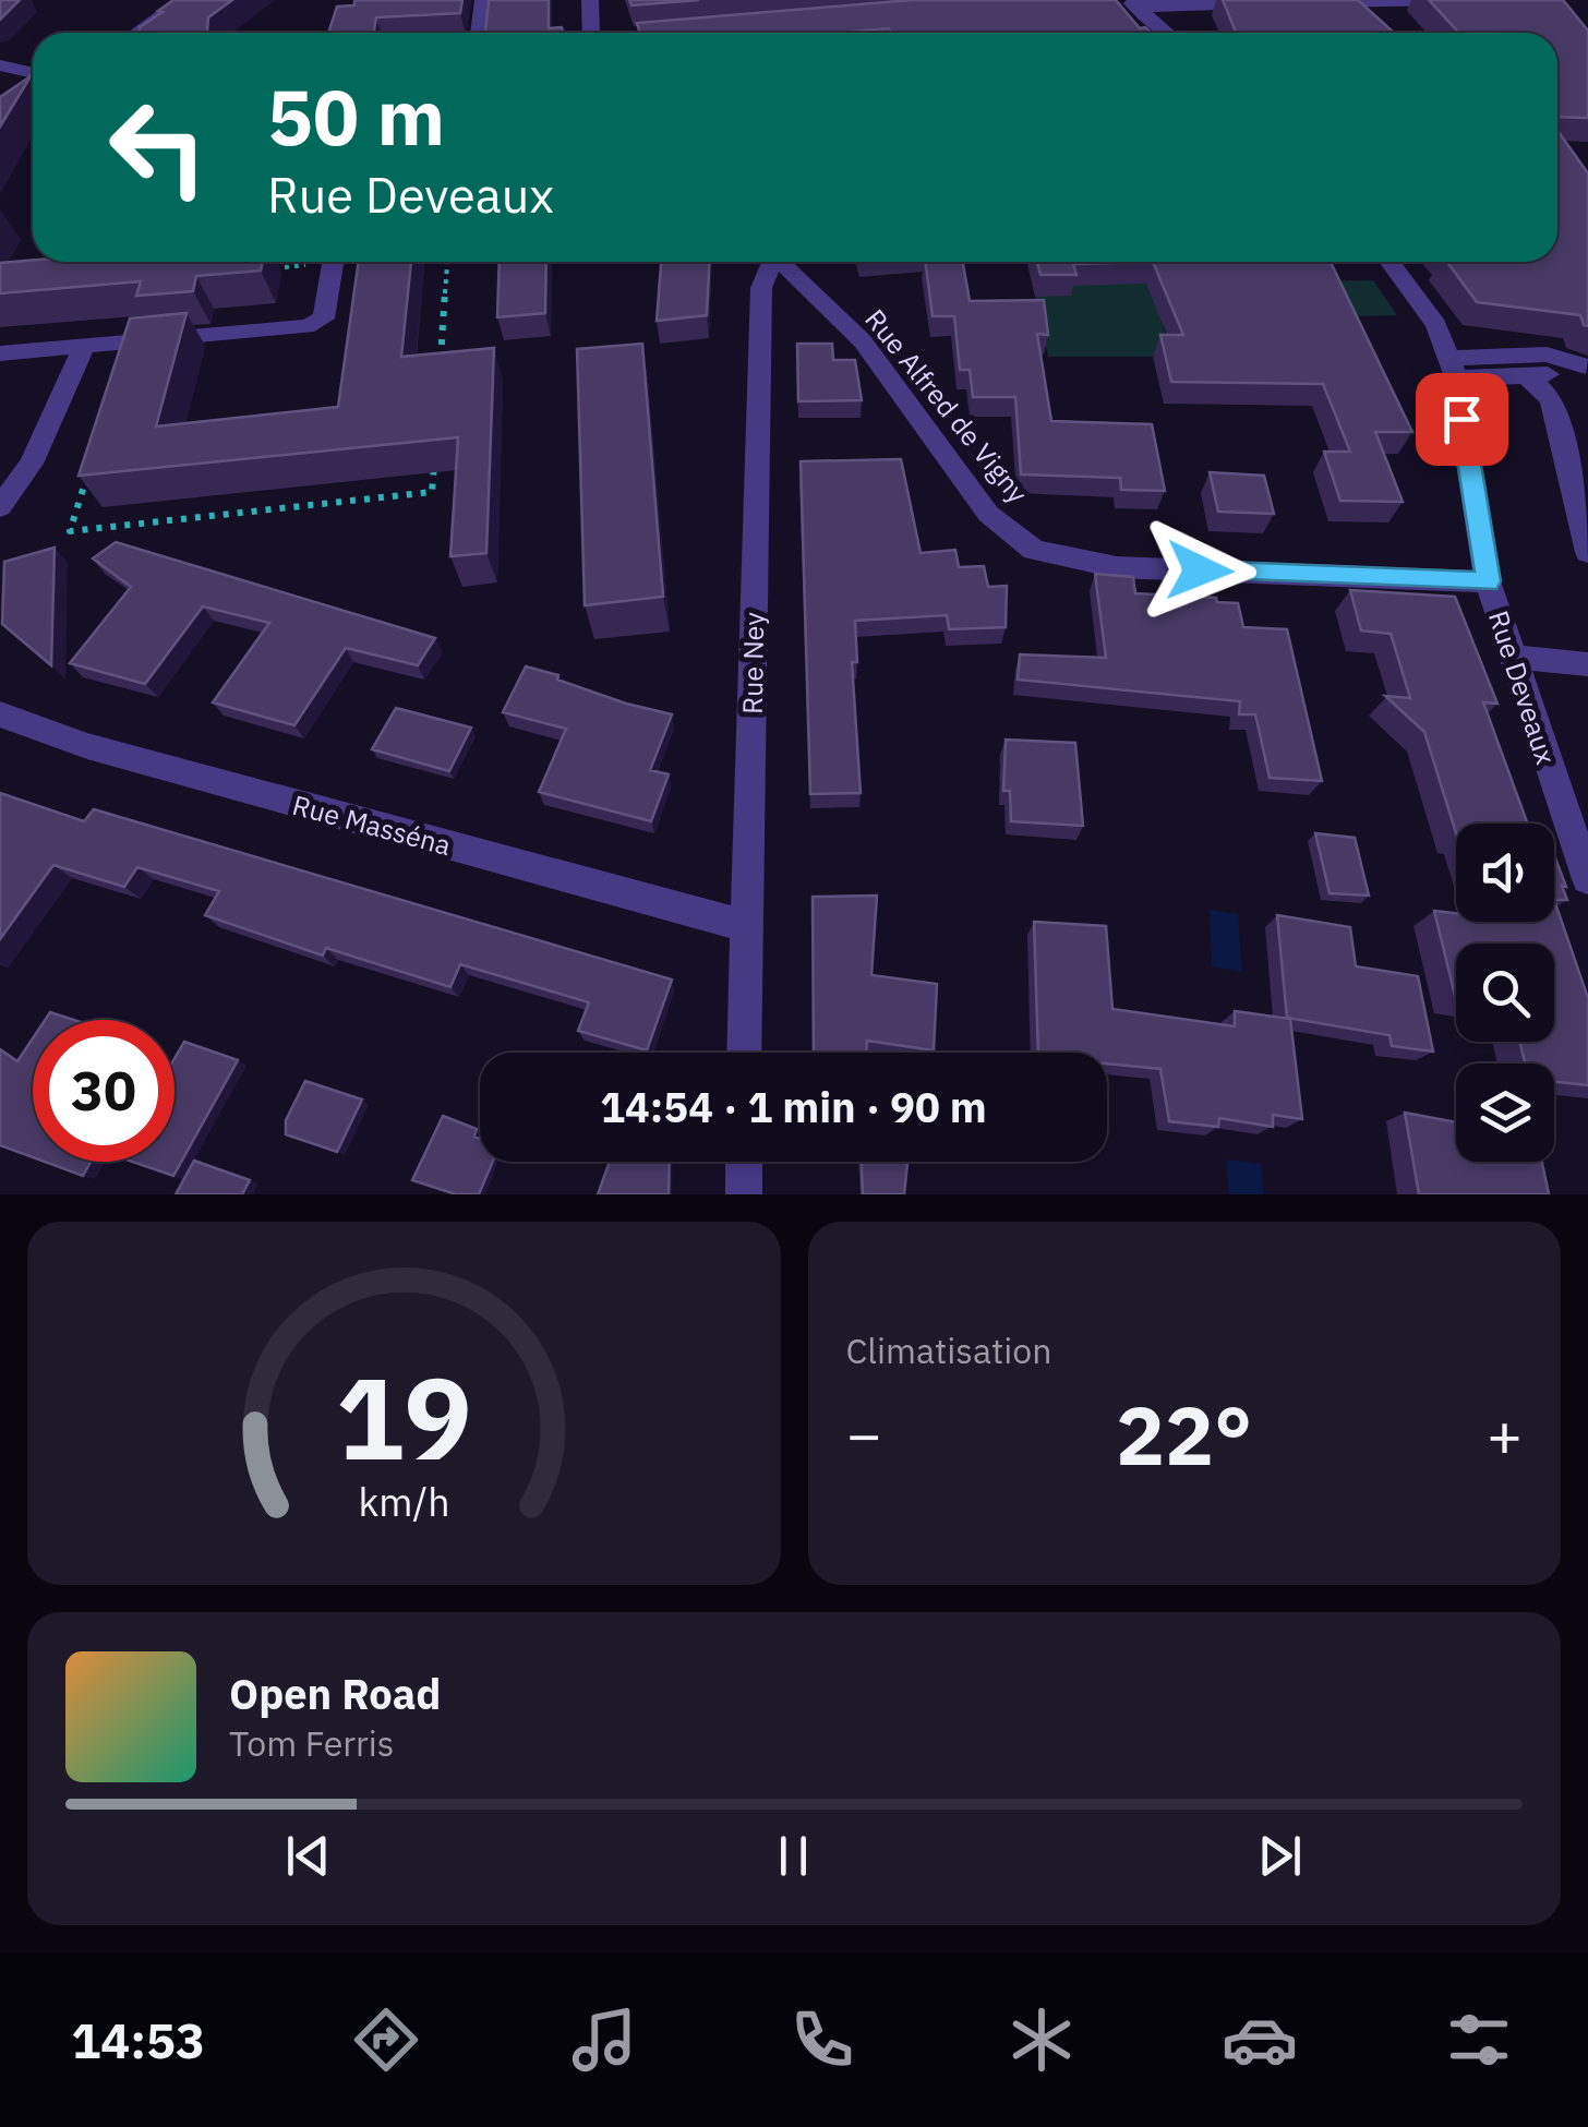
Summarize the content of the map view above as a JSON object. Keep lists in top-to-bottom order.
{
  "streets": {
    "street": [
      "Rue Alfred de Vigny",
      "Rue Ney",
      "Rue Deveaux",
      "Rue Masséna"
    ]
  },
  "crossings": [
    ["Rue Alfred de Vigny", "Rue Deveaux"],
    ["Rue Ney", "Rue Masséna"]
  ],
  "page": {
    "turn": ["50 m", "Rue Deveaux"],
    "limit": "30",
    "trip": "14:54 · 1 min · 90 m",
    "tile": "Climatisation",
    "heat": ["−", "22°", "+"],
    "song": ["Open Road", "Tom Ferris"],
    "tabs": "14:53",
    "gauge": ["19", "km/h"]
  }
}
